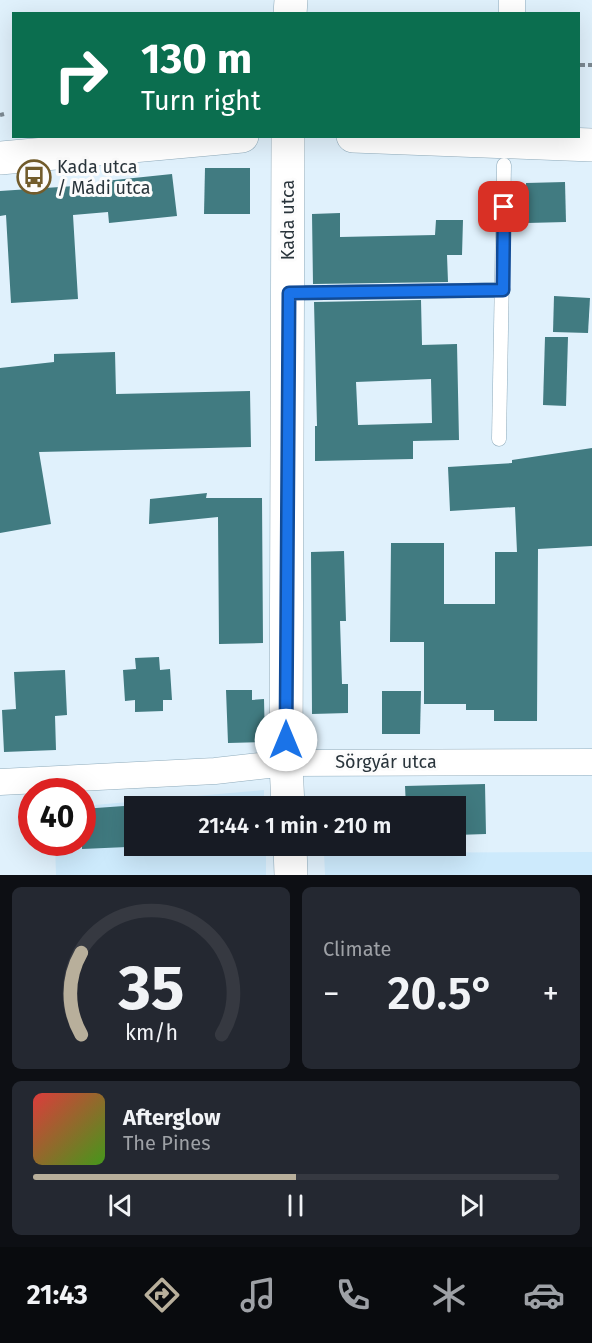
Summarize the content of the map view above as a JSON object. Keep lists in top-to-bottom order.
{
  "streets": {
    "street": ["Kada utca", "Sörgyár utca"]
  },
  "crossings": [
    ["Kada utca", "Sörgyár utca"]
  ],
  "places": {
    "bus stop": ["Kada utca / Mádi utca"]
  },
  "page": {
    "turn": ["130 m", "Turn right"],
    "limit": "40",
    "trip": "21:44 · 1 min · 210 m",
    "tile": "Climate",
    "heat": ["−", "20.5°", "+"],
    "song": ["Afterglow", "The Pines"],
    "tabs": "21:43",
    "gauge": ["35", "km/h"]
  }
}
